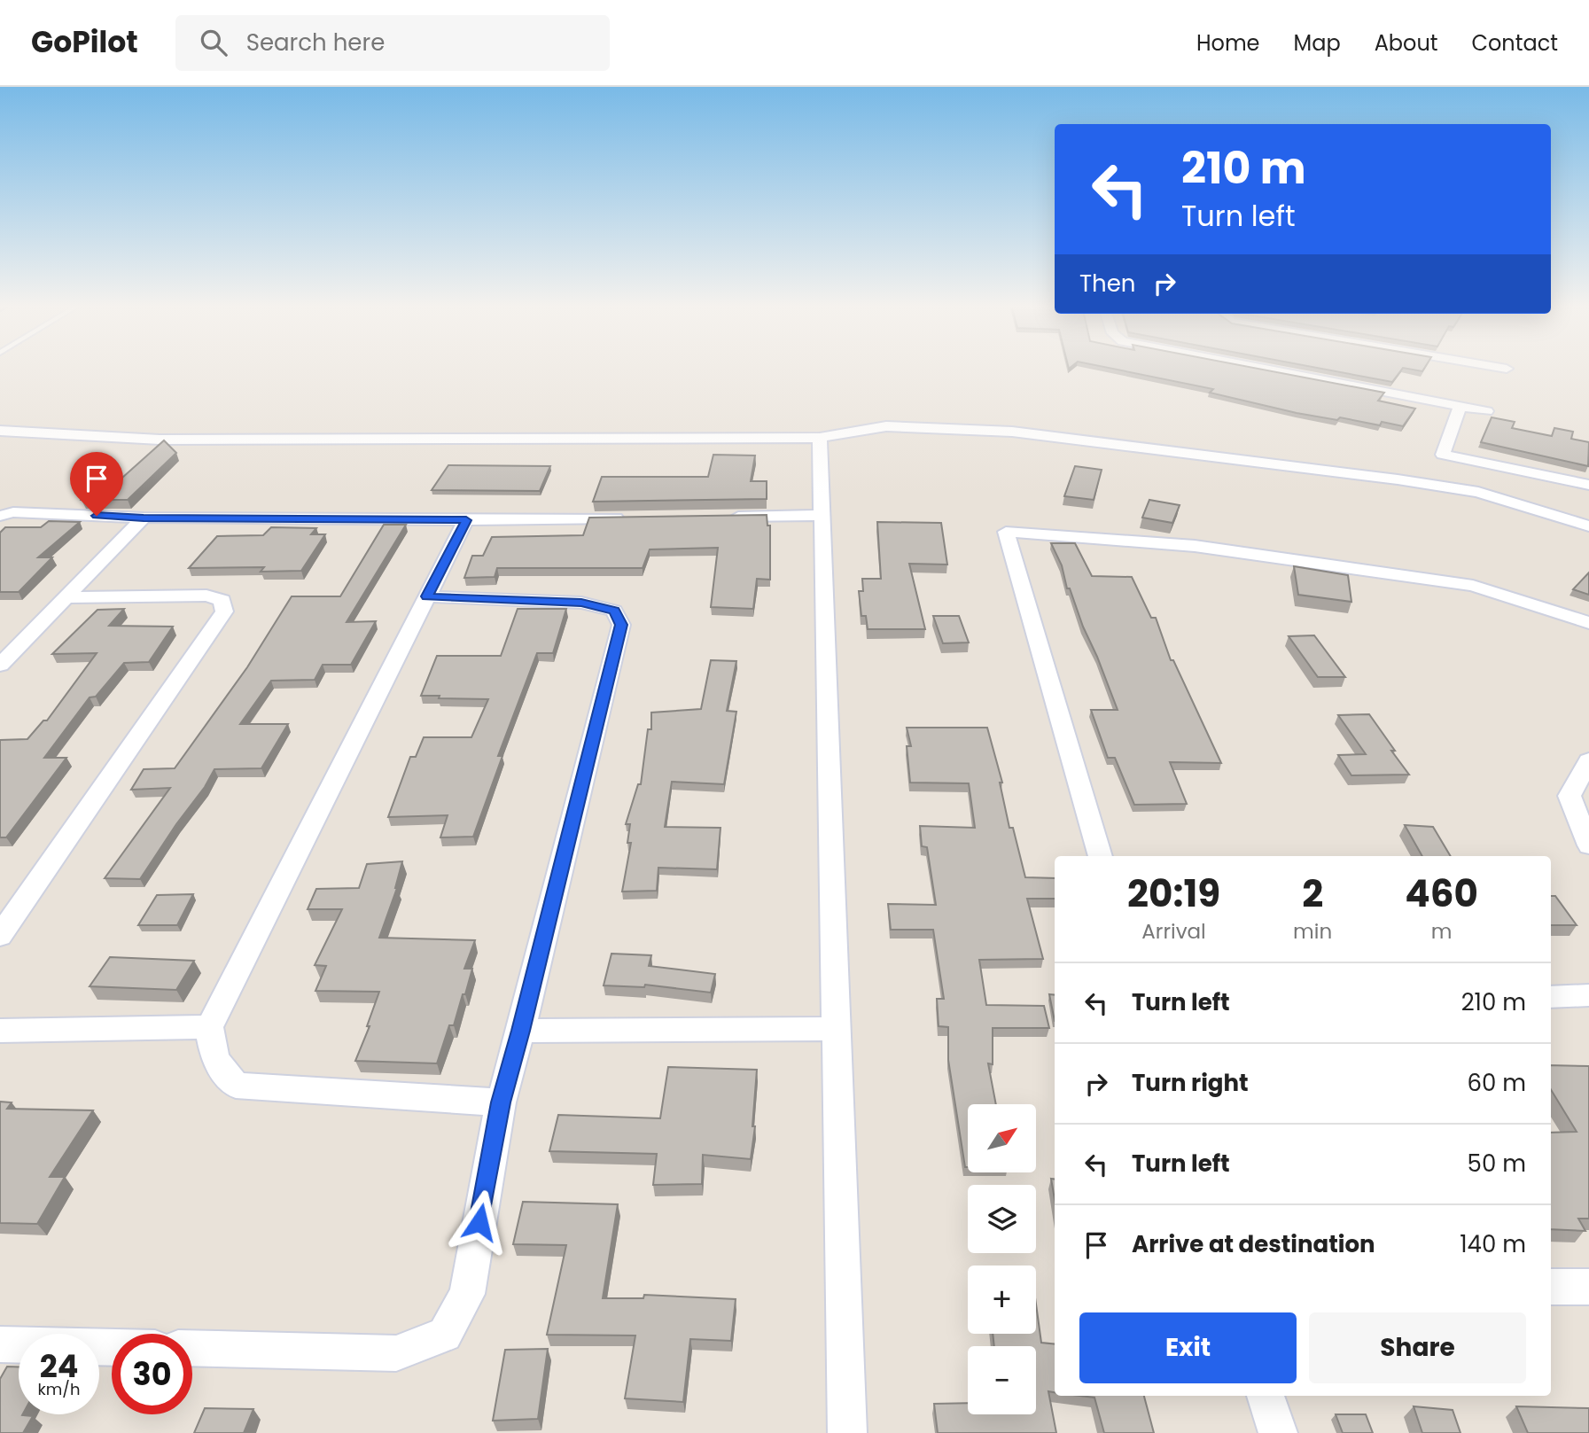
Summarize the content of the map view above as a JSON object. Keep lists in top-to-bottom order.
{
  "north": "top right",
  "page": {
    "header": "GoPilot",
    "search": "Search here",
    "nav": [
      "Home",
      "Map",
      "About",
      "Contact"
    ],
    "turn": ["210 m", "Turn left"],
    "then": "Then",
    "eta": [
      "20:19",
      "Arrival",
      "2",
      "min",
      "460",
      "m"
    ],
    "list": [
      {
        "name": "Turn left",
        "value": "210 m"
      },
      {
        "name": "Turn right",
        "value": "60 m"
      },
      {
        "name": "Turn left",
        "value": "50 m"
      },
      {
        "name": "Arrive at destination",
        "value": "140 m"
      }
    ],
    "map_buttons": ["+", "−"],
    "buttons": ["Exit", "Share"],
    "speed": "24 km/h",
    "limit": "30"
  }
}
